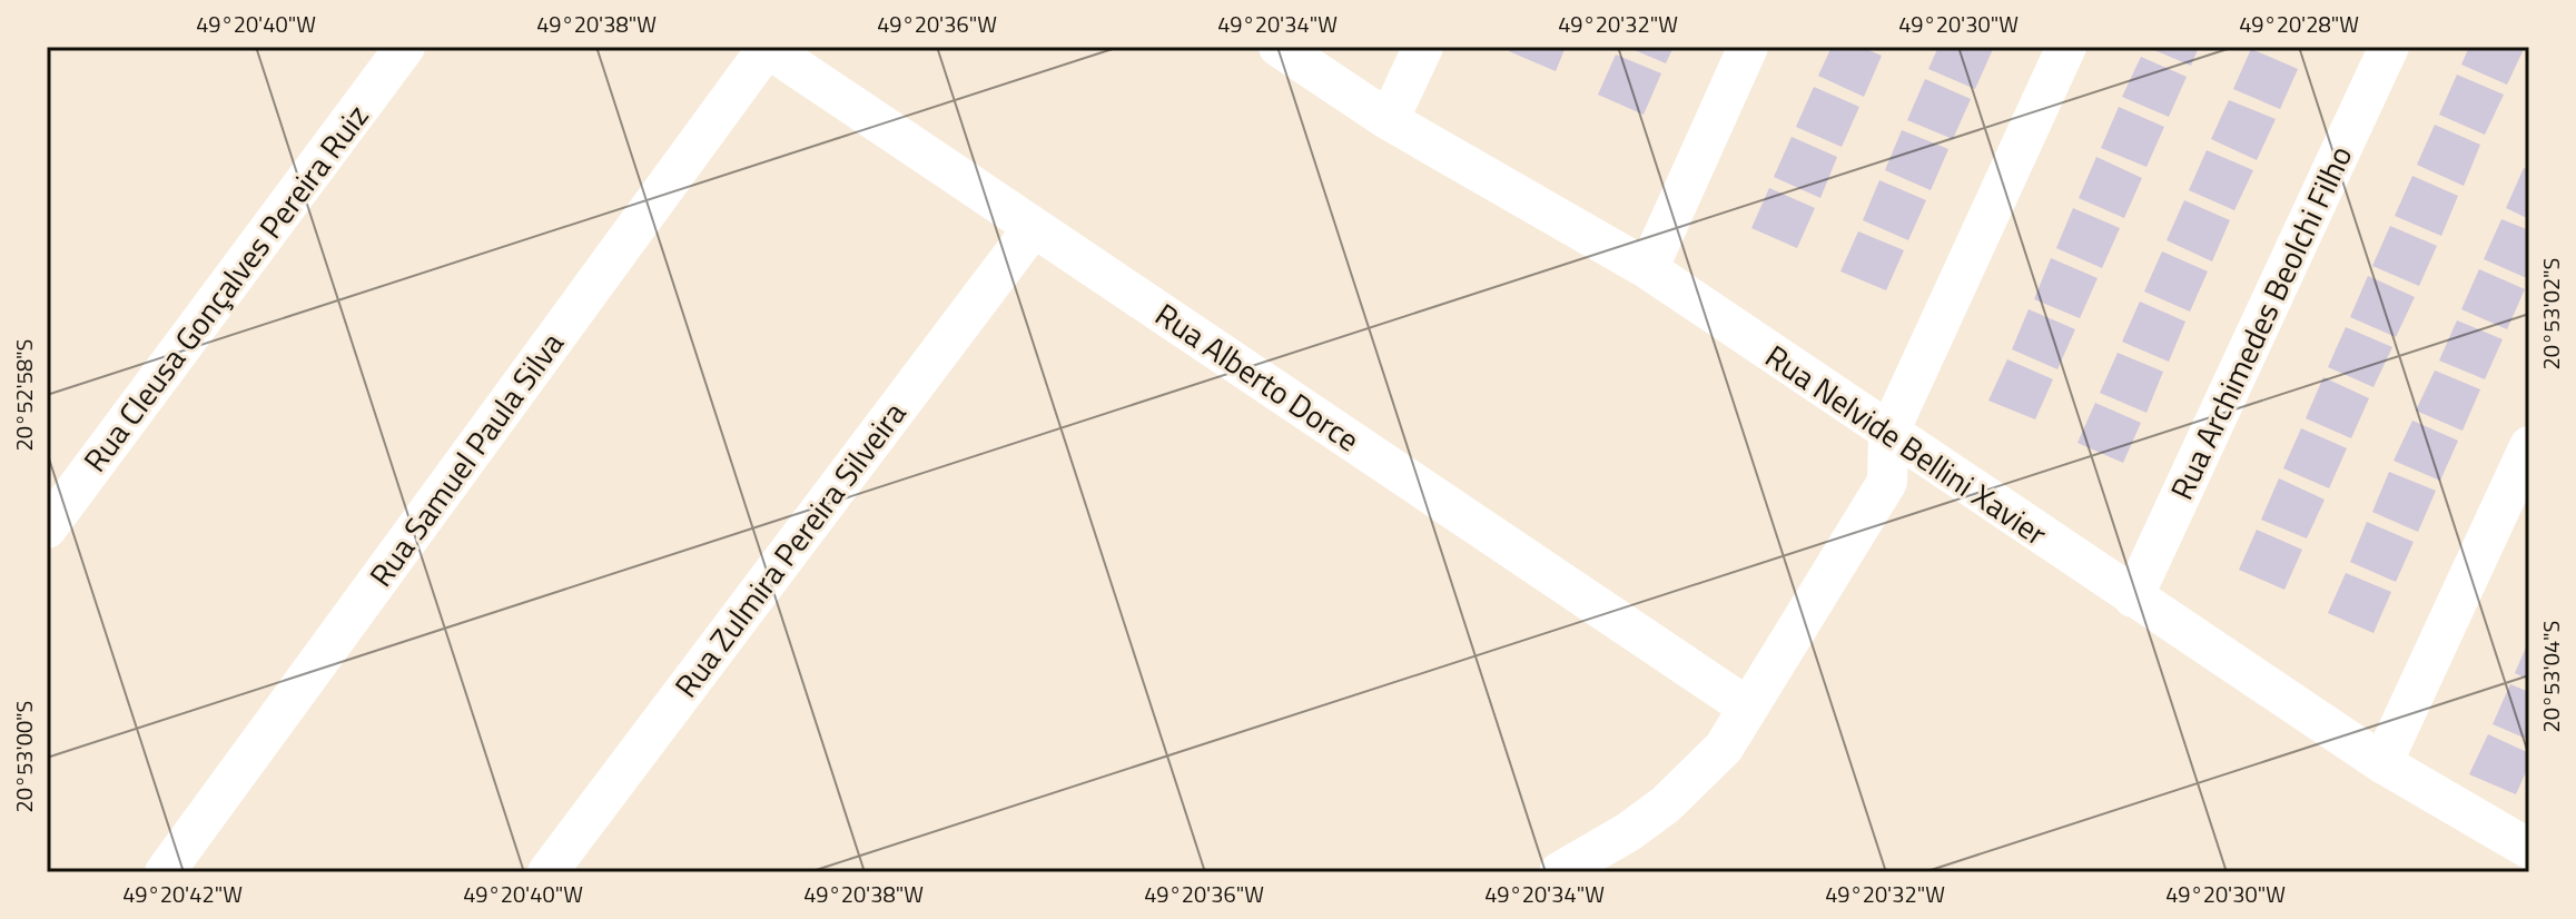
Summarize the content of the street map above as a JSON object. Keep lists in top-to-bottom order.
{
  "streets": {
    "street": [
      "Rua Cleusa Gonçalves Pereira Ruiz",
      "Rua Archimedes Beolchi Filho",
      "Rua Alberto Dorce",
      "Rua Nelvide Bellini Xavier",
      "Rua Samuel Paula Silva",
      "Rua Zulmira Pereira Silveira"
    ]
  },
  "crossings": [
    ["Rua Archimedes Beolchi Filho", "Rua Nelvide Bellini Xavier"],
    ["Rua Alberto Dorce", "Rua Samuel Paula Silva"],
    ["Rua Alberto Dorce", "Rua Zulmira Pereira Silveira"]
  ],
  "coordinates": [
    "49°20'40\"W",
    "49°20'38\"W",
    "49°20'36\"W",
    "49°20'34\"W",
    "49°20'32\"W",
    "49°20'30\"W",
    "49°20'28\"W",
    "20°53'02\"S",
    "20°52'58\"S",
    "20°53'04\"S",
    "20°53'00\"S",
    "49°20'42\"W"
  ]
}
